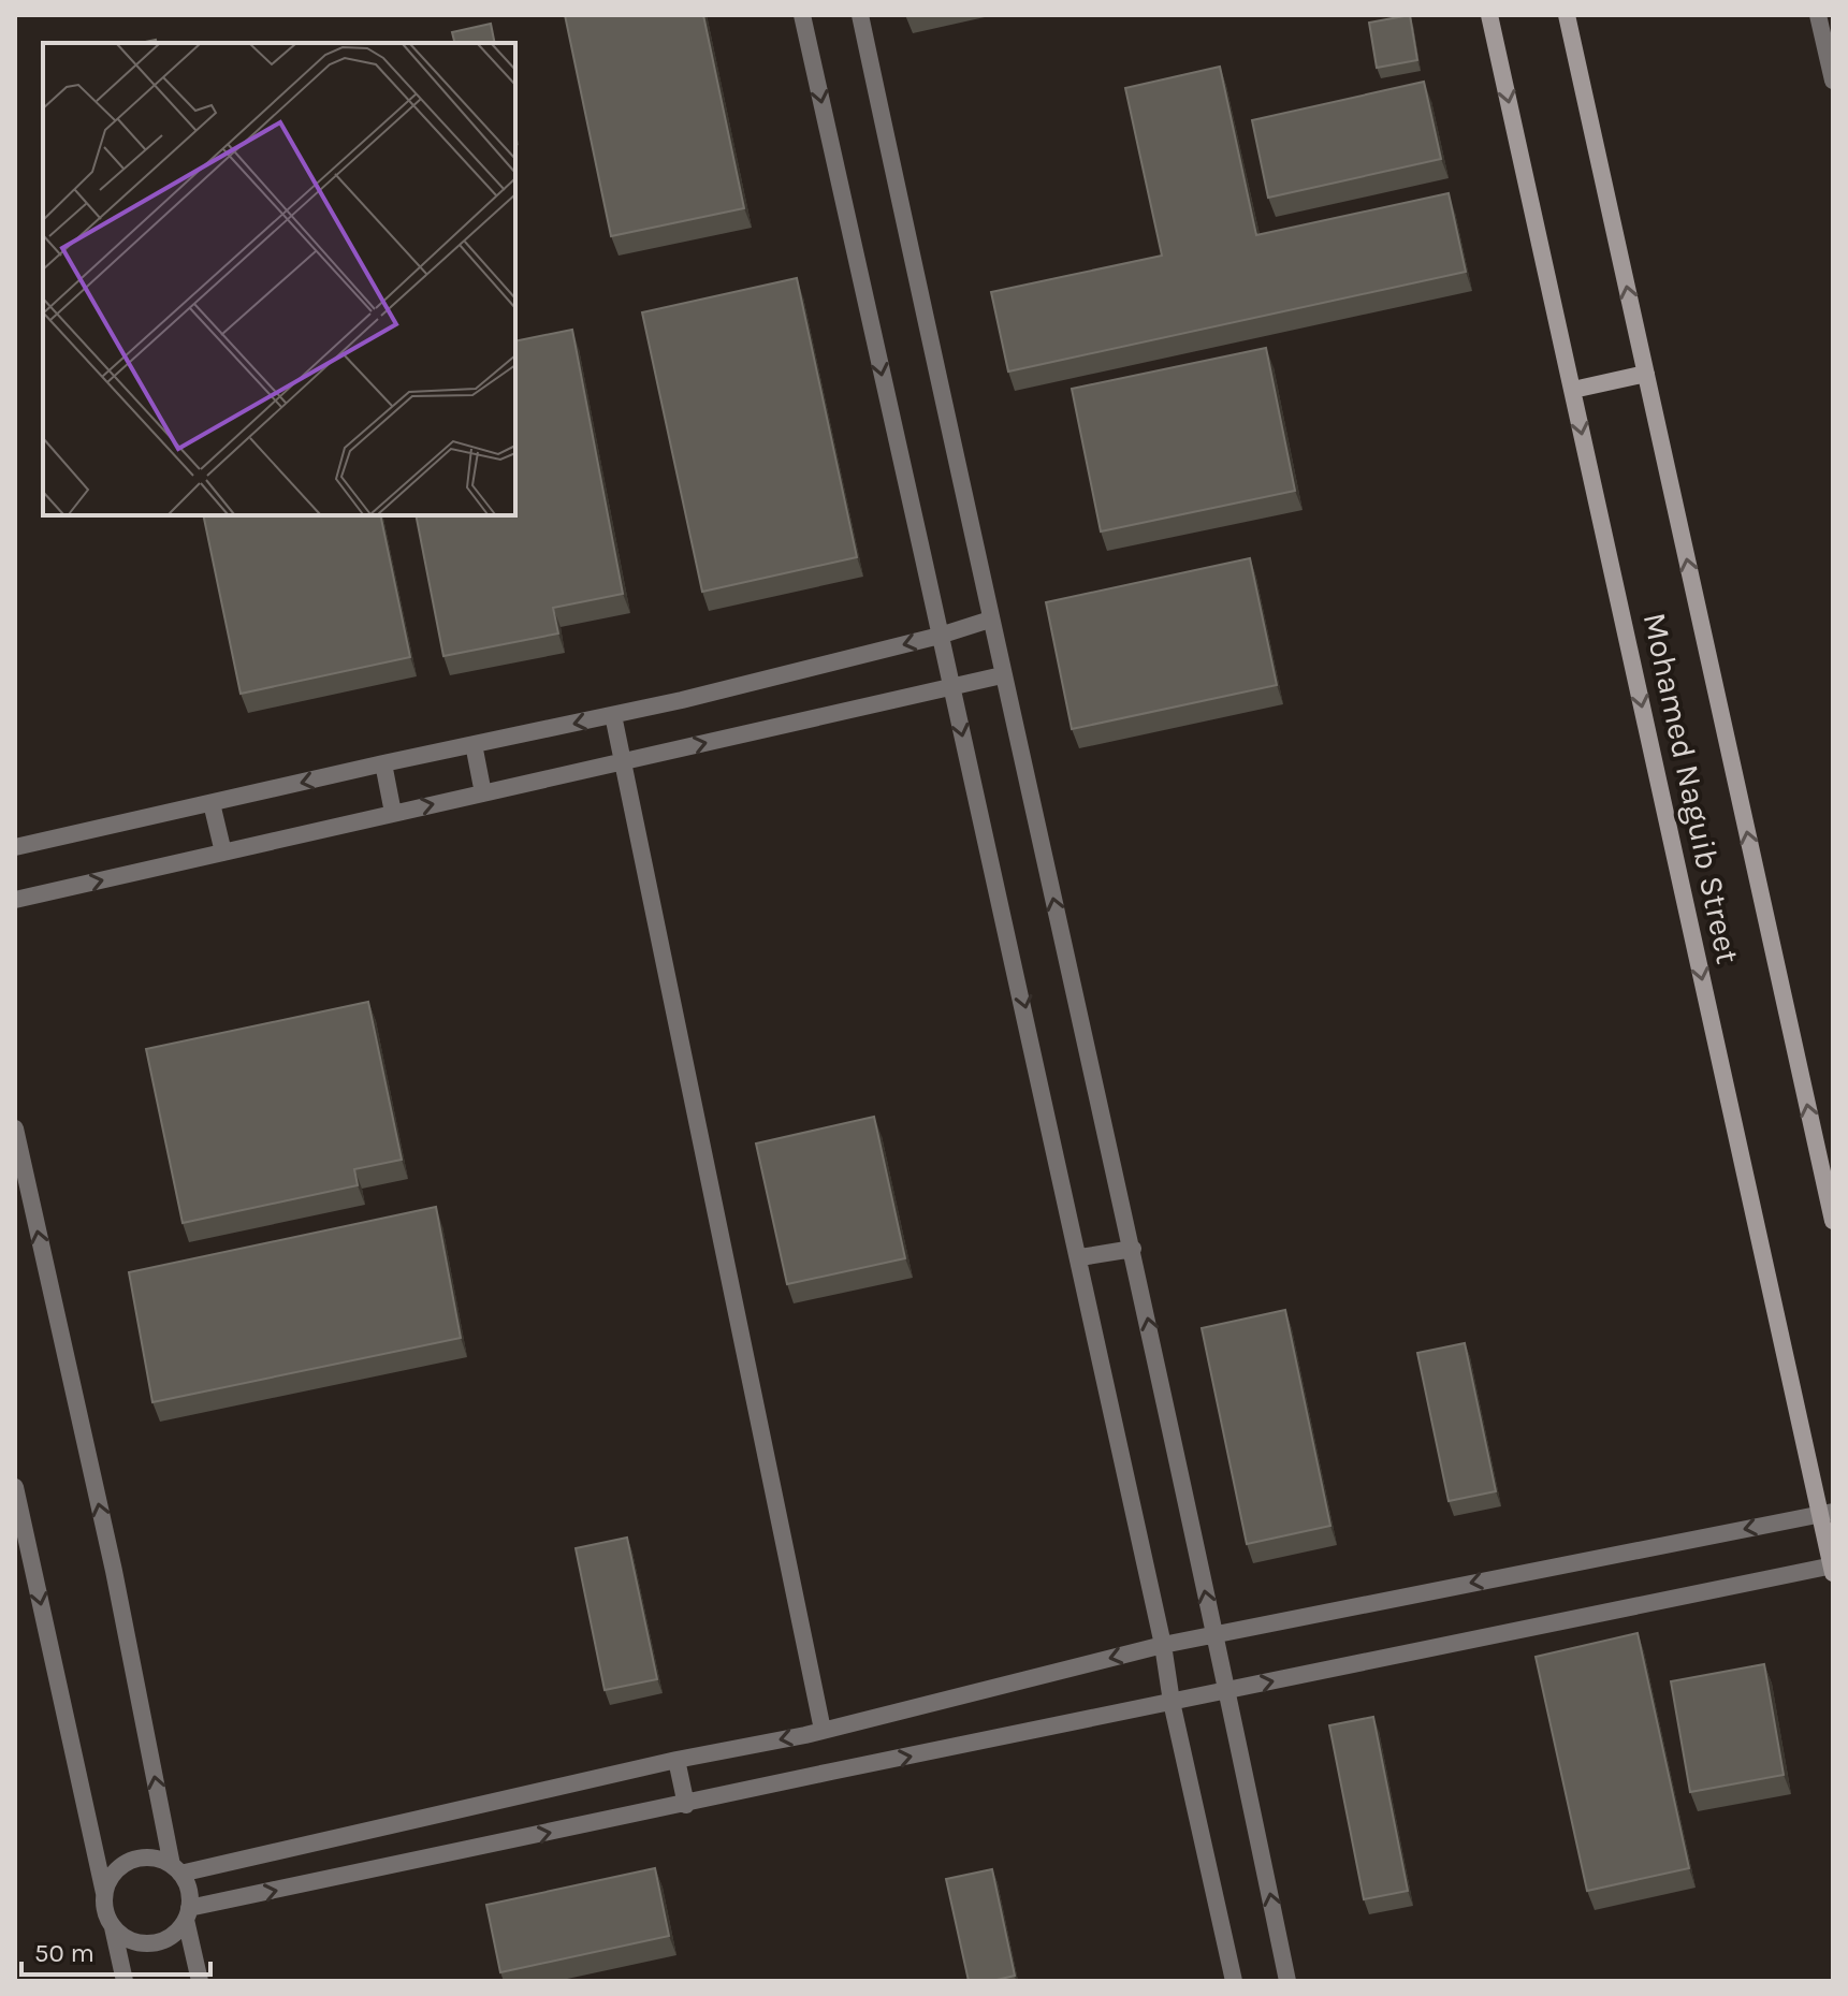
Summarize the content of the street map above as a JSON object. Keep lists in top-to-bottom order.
{
  "streets": {
    "street": ["Mohamed Naguib Street"]
  },
  "scale_bar": "50 m"
}
